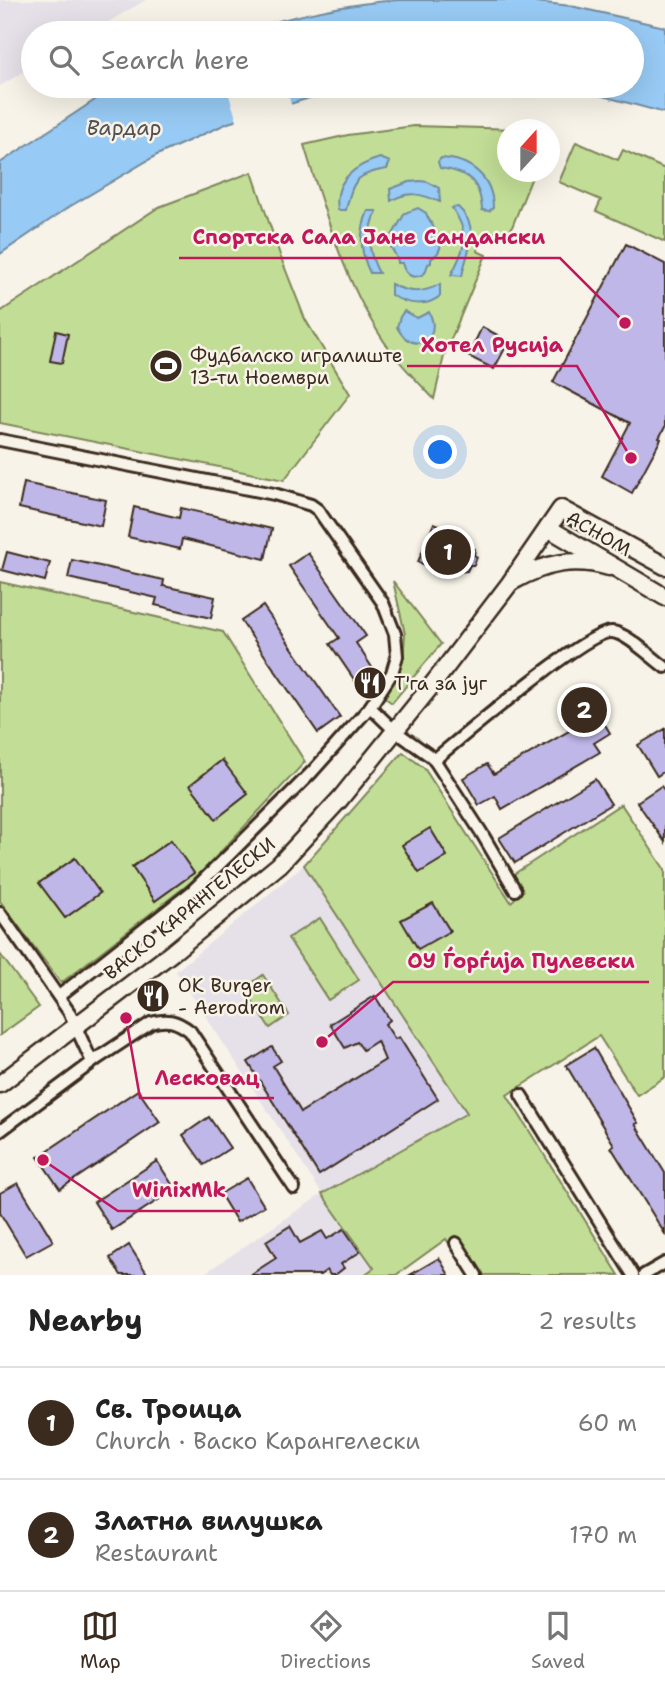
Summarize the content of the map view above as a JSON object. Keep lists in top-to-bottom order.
{
  "streets": {
    "street": ["АСНОМ", "ВАСКО КАРАНГЕЛЕСКИ"]
  },
  "crossings": [
    ["АСНОМ", "ВАСКО КАРАНГЕЛЕСКИ"]
  ],
  "water": ["Вардар"],
  "places": {
    "other": [
      "Спортска Сала Јане Сандански",
      "Хотел Русија",
      "Лесковац",
      "ОУ Ѓорѓија Пулевски",
      "WinixMk"
    ],
    "sports": ["Фудбалско игралиште 13-ти Ноември"],
    "restaurant": ["Т'га за југ", "OK Burger - Aerodrom"]
  },
  "north": "top",
  "page": {
    "search": "Search here",
    "pins": ["1", "2"],
    "heading": ["Nearby", "2 results"],
    "list": [
      {
        "mark": "1",
        "name": "Св. Троица",
        "note": "Church · Васко Карангелески",
        "value": "60 m"
      },
      {
        "mark": "2",
        "name": "Златна вилушка",
        "note": "Restaurant",
        "value": "170 m"
      }
    ],
    "nav": ["Map", "Directions", "Saved"]
  }
}
